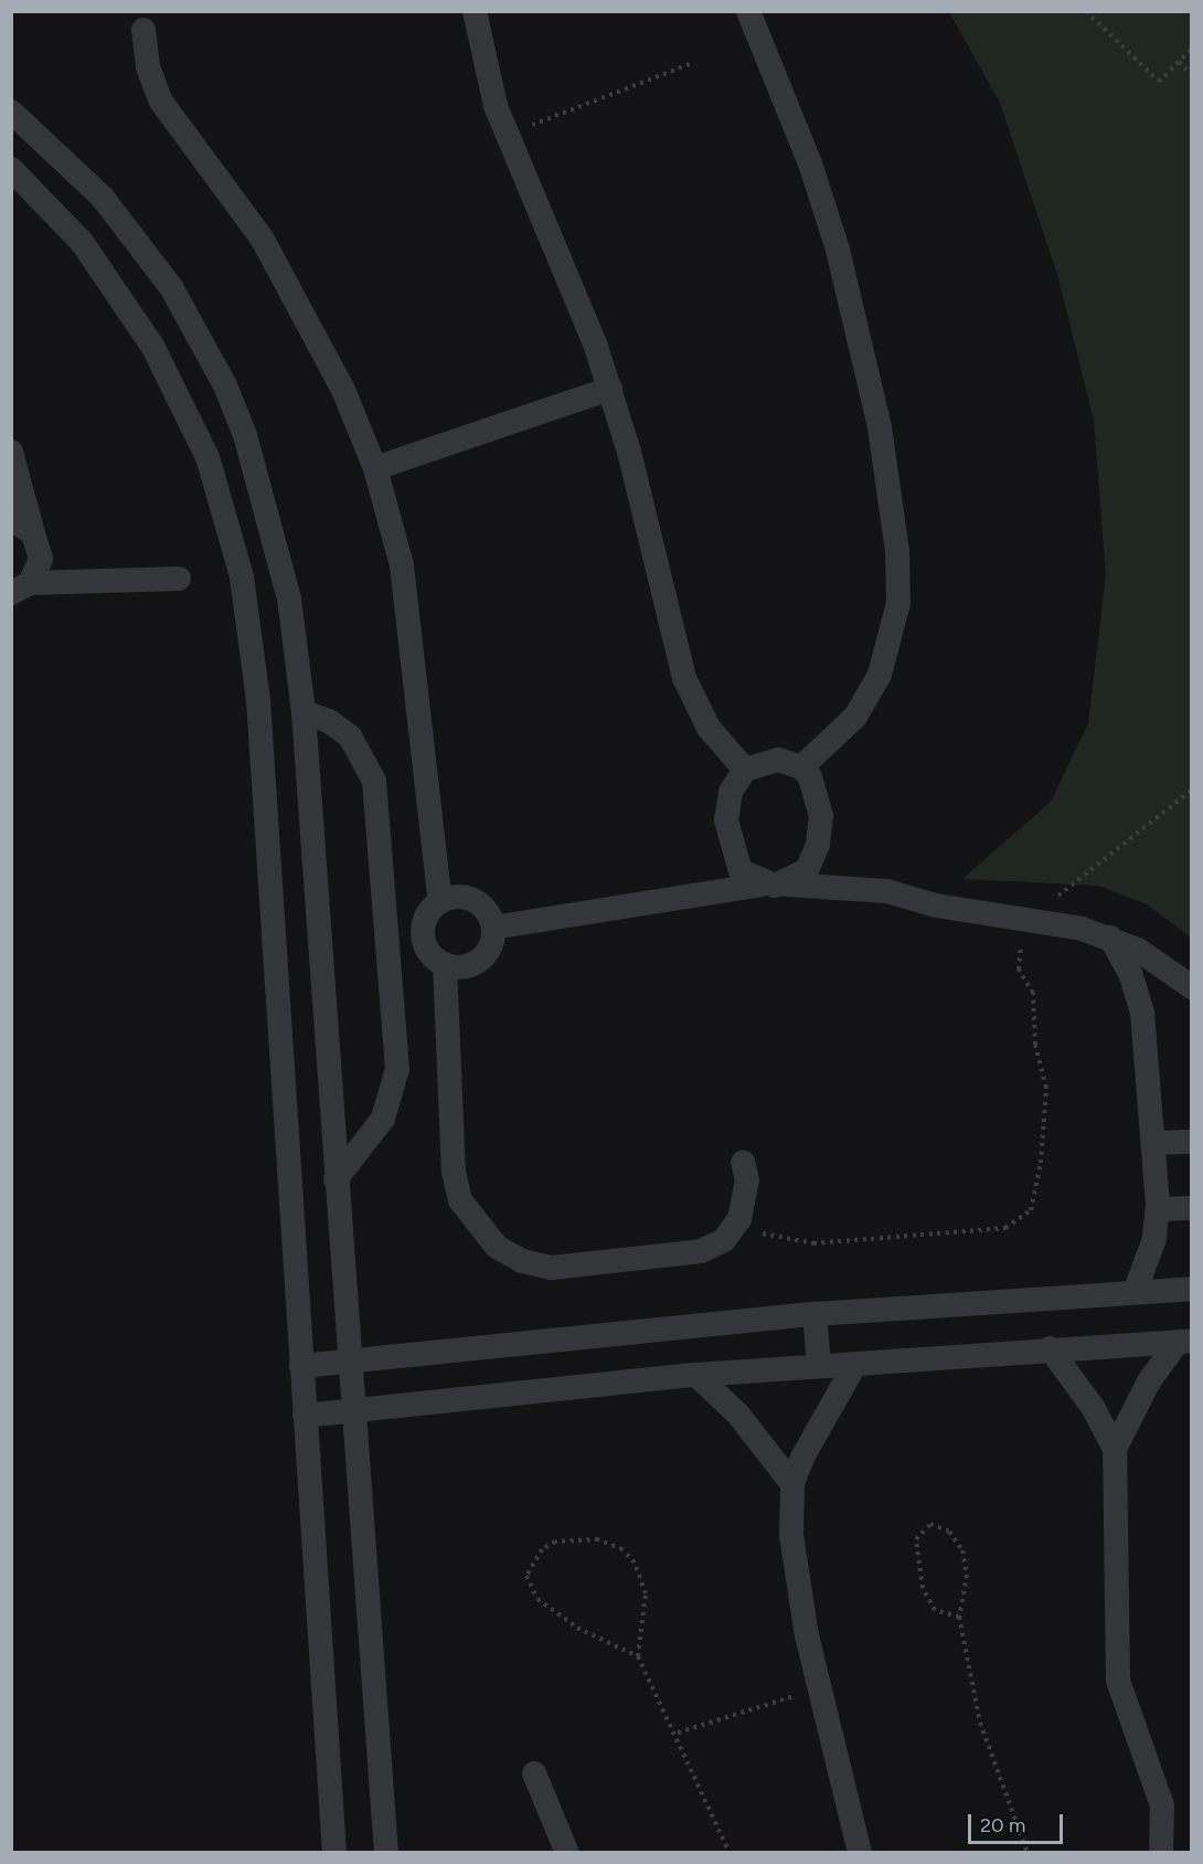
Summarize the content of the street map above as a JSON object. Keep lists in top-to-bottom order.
{
  "scale_bar": "20 m"
}
